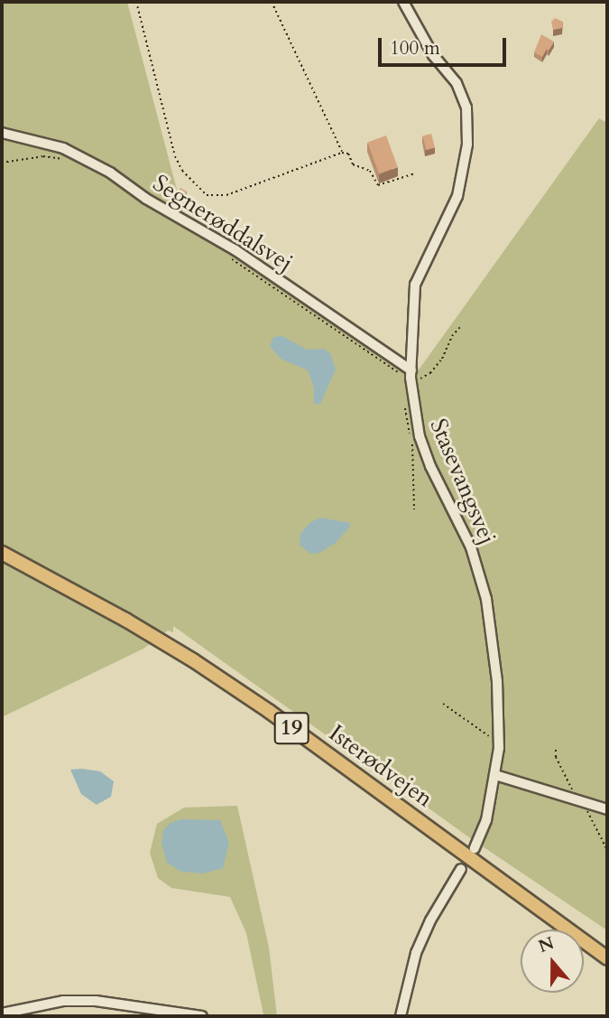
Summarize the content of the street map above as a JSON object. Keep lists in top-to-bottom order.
{
  "streets": {
    "highway": ["19", "Isterødvejen"],
    "street": ["Segnerøddalsvej", "Stasevangsvej"]
  },
  "crossings": [
    ["Segnerøddalsvej", "Stasevangsvej"]
  ],
  "scale_bar": "100 m",
  "north": "top"
}
